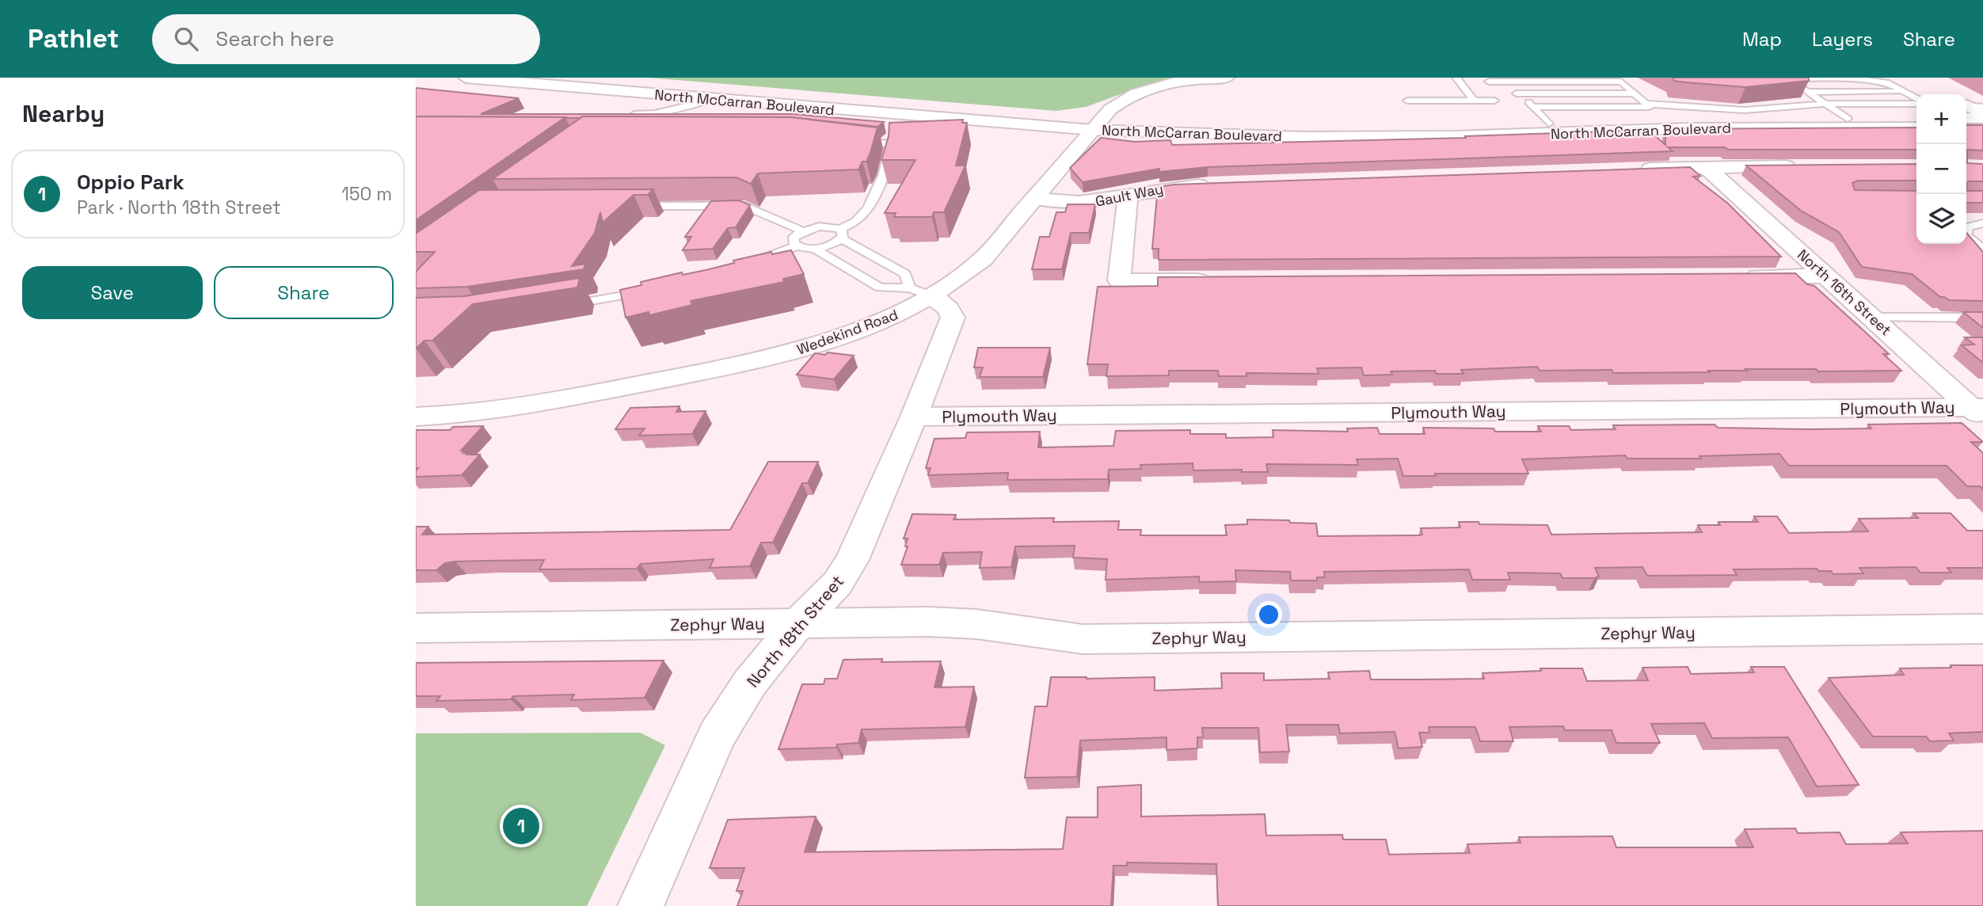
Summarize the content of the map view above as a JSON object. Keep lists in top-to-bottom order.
{
  "streets": {
    "street": [
      "North McCarran Boulevard",
      "Gault Way",
      "North 16th Street",
      "Wedekind Road",
      "Plymouth Way",
      "Zephyr Way",
      "North 18th Street"
    ]
  },
  "crossings": [
    ["North McCarran Boulevard", "Wedekind Road"],
    ["Gault Way", "Wedekind Road"],
    ["North 16th Street", "Plymouth Way"],
    ["Wedekind Road", "North 18th Street"],
    ["Plymouth Way", "North 18th Street"],
    ["Zephyr Way", "North 18th Street"]
  ],
  "page": {
    "header": "Pathlet",
    "search": "Search here",
    "nav": ["Map", "Layers", "Share"],
    "heading": "Nearby",
    "map_buttons": ["+", "−"],
    "list": [
      {
        "mark": "1",
        "name": "Oppio Park",
        "note": "Park · North 18th Street",
        "value": "150 m"
      }
    ],
    "buttons": ["Save", "Share"],
    "pins": "1"
  }
}
